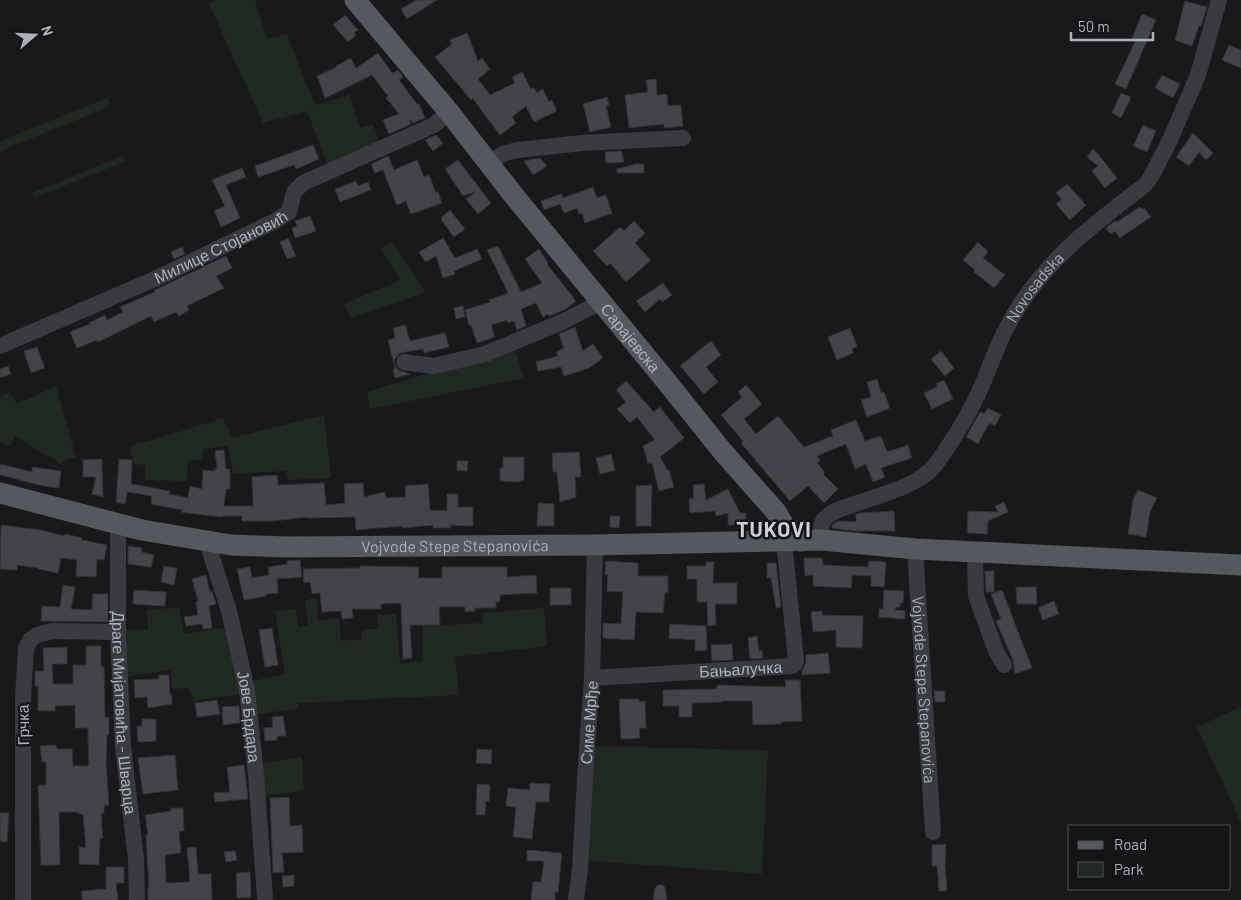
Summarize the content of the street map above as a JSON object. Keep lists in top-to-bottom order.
{
  "streets": {
    "main road": ["Сарајевска", "Vojvode Stepe Stepanovića"],
    "street": [
      "Милице Стојановић",
      "Novosadska",
      "Бањалучка",
      "Драге Мијатовића - Шварца",
      "Јове Брдара",
      "Симе Мрђе",
      "Грчка"
    ]
  },
  "crossings": [
    ["Милице Стојановић", "Сарајевска"],
    ["Novosadska", "Vojvode Stepe Stepanovića"],
    ["Novosadska", "Бањалучка"],
    ["Vojvode Stepe Stepanovića", "Бањалучка"],
    ["Vojvode Stepe Stepanovića", "Драге Мијатовића - Шварца"],
    ["Vojvode Stepe Stepanovića", "Јове Брдара"],
    ["Vojvode Stepe Stepanovića", "Симе Мрђе"],
    ["Бањалучка", "Симе Мрђе"],
    ["Драге Мијатовића - Шварца", "Грчка"]
  ],
  "districts": ["TUKOVI"],
  "legend": ["Road", "Park"],
  "scale_bar": "50 m",
  "north": "right"
}
